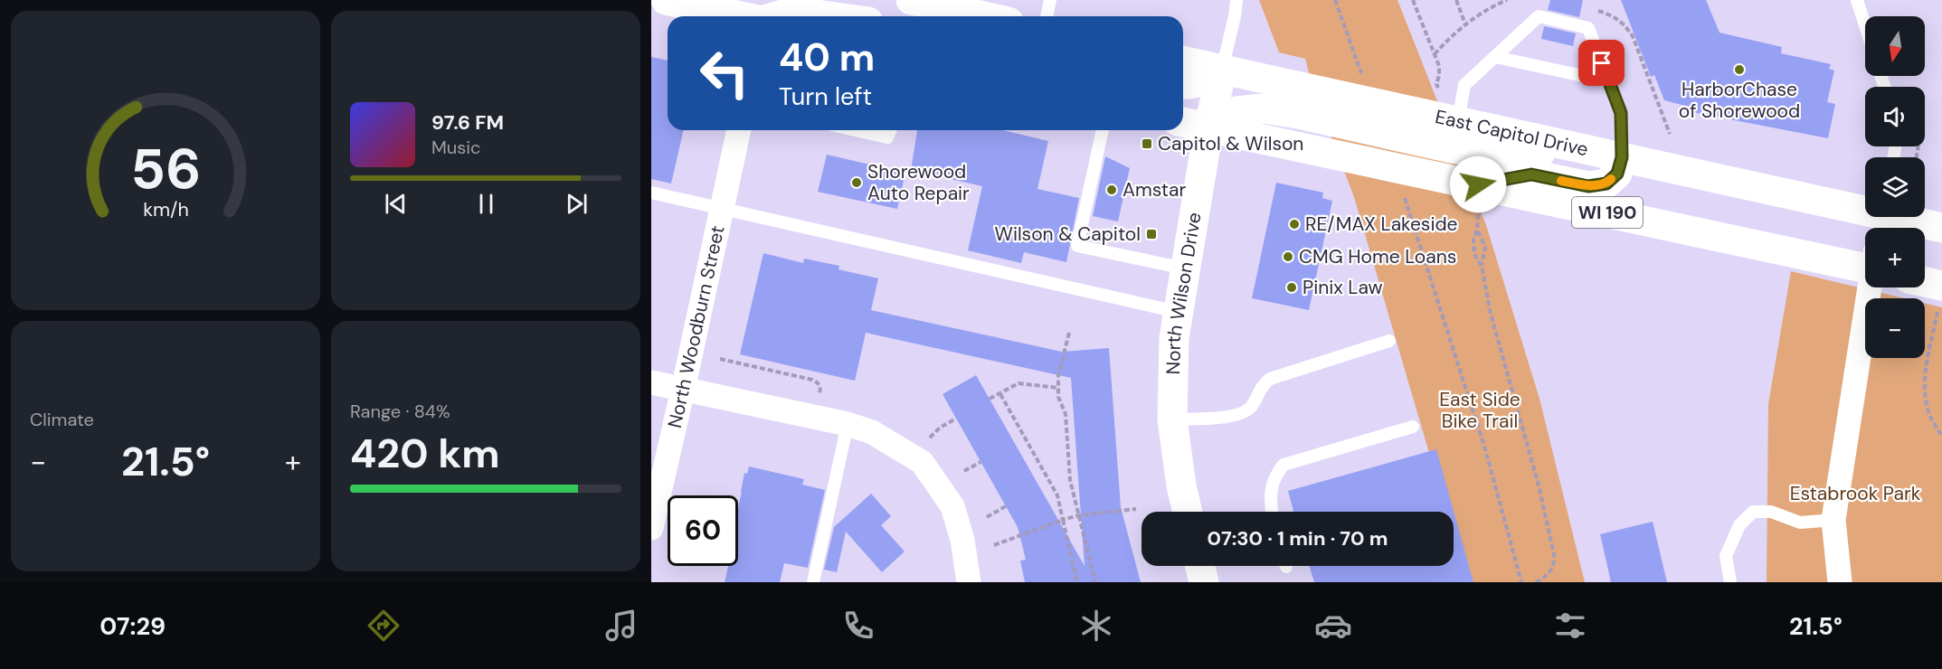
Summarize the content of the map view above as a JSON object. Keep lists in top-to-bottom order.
{
  "streets": {
    "main road": ["East Capitol Drive", "WI 190", "North Wilson Drive"],
    "street": ["North Woodburn Street"]
  },
  "crossings": [
    ["East Capitol Drive", "North Wilson Drive"],
    ["WI 190", "North Wilson Drive"]
  ],
  "parks": ["East Side Bike Trail", "Estabrook Park"],
  "places": {
    "other": [
      "HarborChase of Shorewood",
      "Shorewood Auto Repair",
      "Amstar",
      "RE/MAX Lakeside",
      "CMG Home Loans",
      "Pinix Law"
    ],
    "transit": ["Capitol & Wilson", "Wilson & Capitol"]
  },
  "north": "bottom",
  "page": {
    "map_buttons": ["+", "−"],
    "turn": ["40 m", "Turn left"],
    "song": ["97.6 FM", "Music"],
    "tile": [
      "Climate",
      ["Range · 84%", "420 km"]
    ],
    "heat": ["−", "21.5°", "+"],
    "limit": "60",
    "trip": "07:30 · 1 min · 70 m",
    "tabs": ["07:29", "21.5°"],
    "gauge": ["56", "km/h"]
  }
}
